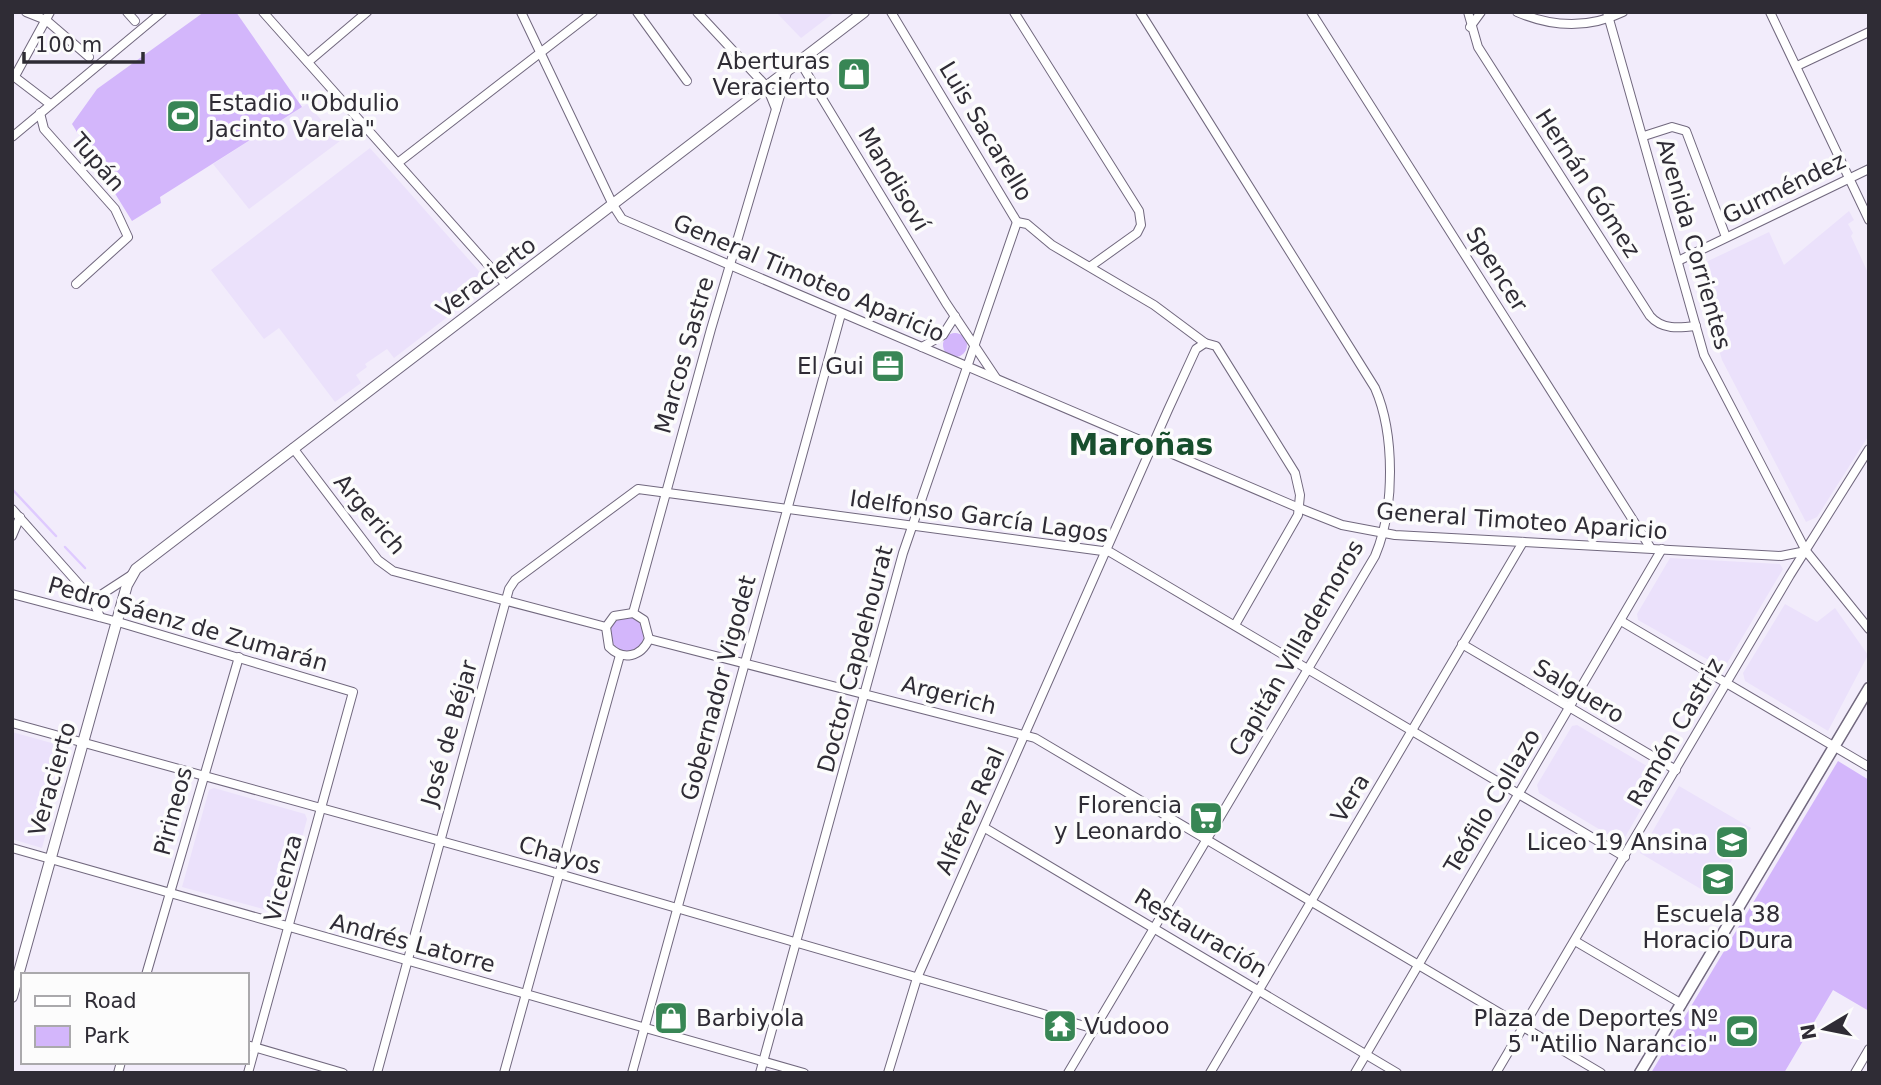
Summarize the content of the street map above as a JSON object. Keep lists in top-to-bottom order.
{
  "streets": {
    "street": [
      "Luis Sacarello",
      "Tupán",
      "Mandisoví",
      "Hernán Gómez",
      "Gurméndez",
      "Avenida Corrientes",
      "Spencer",
      "Veracierto",
      "General Timoteo Aparicio",
      "Marcos Sastre",
      "Argerich",
      "Idelfonso García Lagos",
      "Pedro Sáenz de Zumarán",
      "Capitán Villademoros",
      "Doctor Capdehourat",
      "Gobernador Vigodet",
      "Salguero",
      "Ramón Castriz",
      "José de Béjar",
      "Vera",
      "Teófilo Collazo",
      "Pirineos",
      "Alférez Real",
      "Chayos",
      "Vicenza",
      "Restauración",
      "Andrés Latorre"
    ]
  },
  "crossings": [
    ["Luis Sacarello", "General Timoteo Aparicio"],
    ["Luis Sacarello", "Doctor Capdehourat"],
    ["Luis Sacarello", "Alférez Real"],
    ["Mandisoví", "Veracierto"],
    ["Mandisoví", "General Timoteo Aparicio"],
    ["Mandisoví", "Doctor Capdehourat"],
    ["Hernán Gómez", "Avenida Corrientes"],
    ["Gurméndez", "Avenida Corrientes"],
    ["Avenida Corrientes", "General Timoteo Aparicio"],
    ["Avenida Corrientes", "Ramón Castriz"],
    ["Spencer", "General Timoteo Aparicio"],
    ["Veracierto", "General Timoteo Aparicio"],
    ["Veracierto", "Marcos Sastre"],
    ["Veracierto", "Argerich"],
    ["Veracierto", "Pedro Sáenz de Zumarán"],
    ["Veracierto", "Chayos"],
    ["Veracierto", "Andrés Latorre"],
    ["General Timoteo Aparicio", "Marcos Sastre"],
    ["General Timoteo Aparicio", "Capitán Villademoros"],
    ["General Timoteo Aparicio", "Doctor Capdehourat"],
    ["General Timoteo Aparicio", "Gobernador Vigodet"],
    ["General Timoteo Aparicio", "Ramón Castriz"],
    ["General Timoteo Aparicio", "Vera"],
    ["General Timoteo Aparicio", "Teófilo Collazo"],
    ["General Timoteo Aparicio", "Alférez Real"],
    ["Marcos Sastre", "Argerich"],
    ["Marcos Sastre", "Idelfonso García Lagos"],
    ["Marcos Sastre", "José de Béjar"],
    ["Argerich", "Capitán Villademoros"],
    ["Argerich", "Doctor Capdehourat"],
    ["Argerich", "Gobernador Vigodet"],
    ["Argerich", "Ramón Castriz"],
    ["Argerich", "José de Béjar"],
    ["Argerich", "Vera"],
    ["Argerich", "Teófilo Collazo"],
    ["Argerich", "Alférez Real"],
    ["Idelfonso García Lagos", "Capitán Villademoros"],
    ["Idelfonso García Lagos", "Doctor Capdehourat"],
    ["Idelfonso García Lagos", "Gobernador Vigodet"],
    ["Idelfonso García Lagos", "Ramón Castriz"],
    ["Idelfonso García Lagos", "José de Béjar"],
    ["Idelfonso García Lagos", "Vera"],
    ["Idelfonso García Lagos", "Teófilo Collazo"],
    ["Idelfonso García Lagos", "Alférez Real"],
    ["Pedro Sáenz de Zumarán", "Pirineos"],
    ["Pedro Sáenz de Zumarán", "Vicenza"],
    ["Capitán Villademoros", "Chayos"],
    ["Capitán Villademoros", "Restauración"],
    ["Doctor Capdehourat", "Chayos"],
    ["Doctor Capdehourat", "Andrés Latorre"],
    ["Gobernador Vigodet", "Chayos"],
    ["Gobernador Vigodet", "Andrés Latorre"],
    ["Salguero", "Ramón Castriz"],
    ["Salguero", "Vera"],
    ["Salguero", "Teófilo Collazo"],
    ["José de Béjar", "Chayos"],
    ["José de Béjar", "Andrés Latorre"],
    ["Vera", "Restauración"],
    ["Teófilo Collazo", "Restauración"],
    ["Pirineos", "Chayos"],
    ["Pirineos", "Andrés Latorre"],
    ["Alférez Real", "Chayos"],
    ["Alférez Real", "Restauración"],
    ["Chayos", "Vicenza"],
    ["Vicenza", "Andrés Latorre"]
  ],
  "districts": ["Maroñas"],
  "places": {
    "shop": ["Aberturas Veracierto", "Barbiyola"],
    "sports": ["Estadio \"Obdulio Jacinto Varela\"", "Plaza de Deportes Nº 5 \"Atilio Narancio\""],
    "office": ["El Gui"],
    "supermarket": ["Florencia y Leonardo"],
    "school or university": ["Liceo 19 Ansina", "Escuela 38 Horacio Dura"],
    "temple": ["Vudooo"]
  },
  "legend": ["Road", "Park"],
  "scale_bar": "100 m",
  "north": "left"
}
